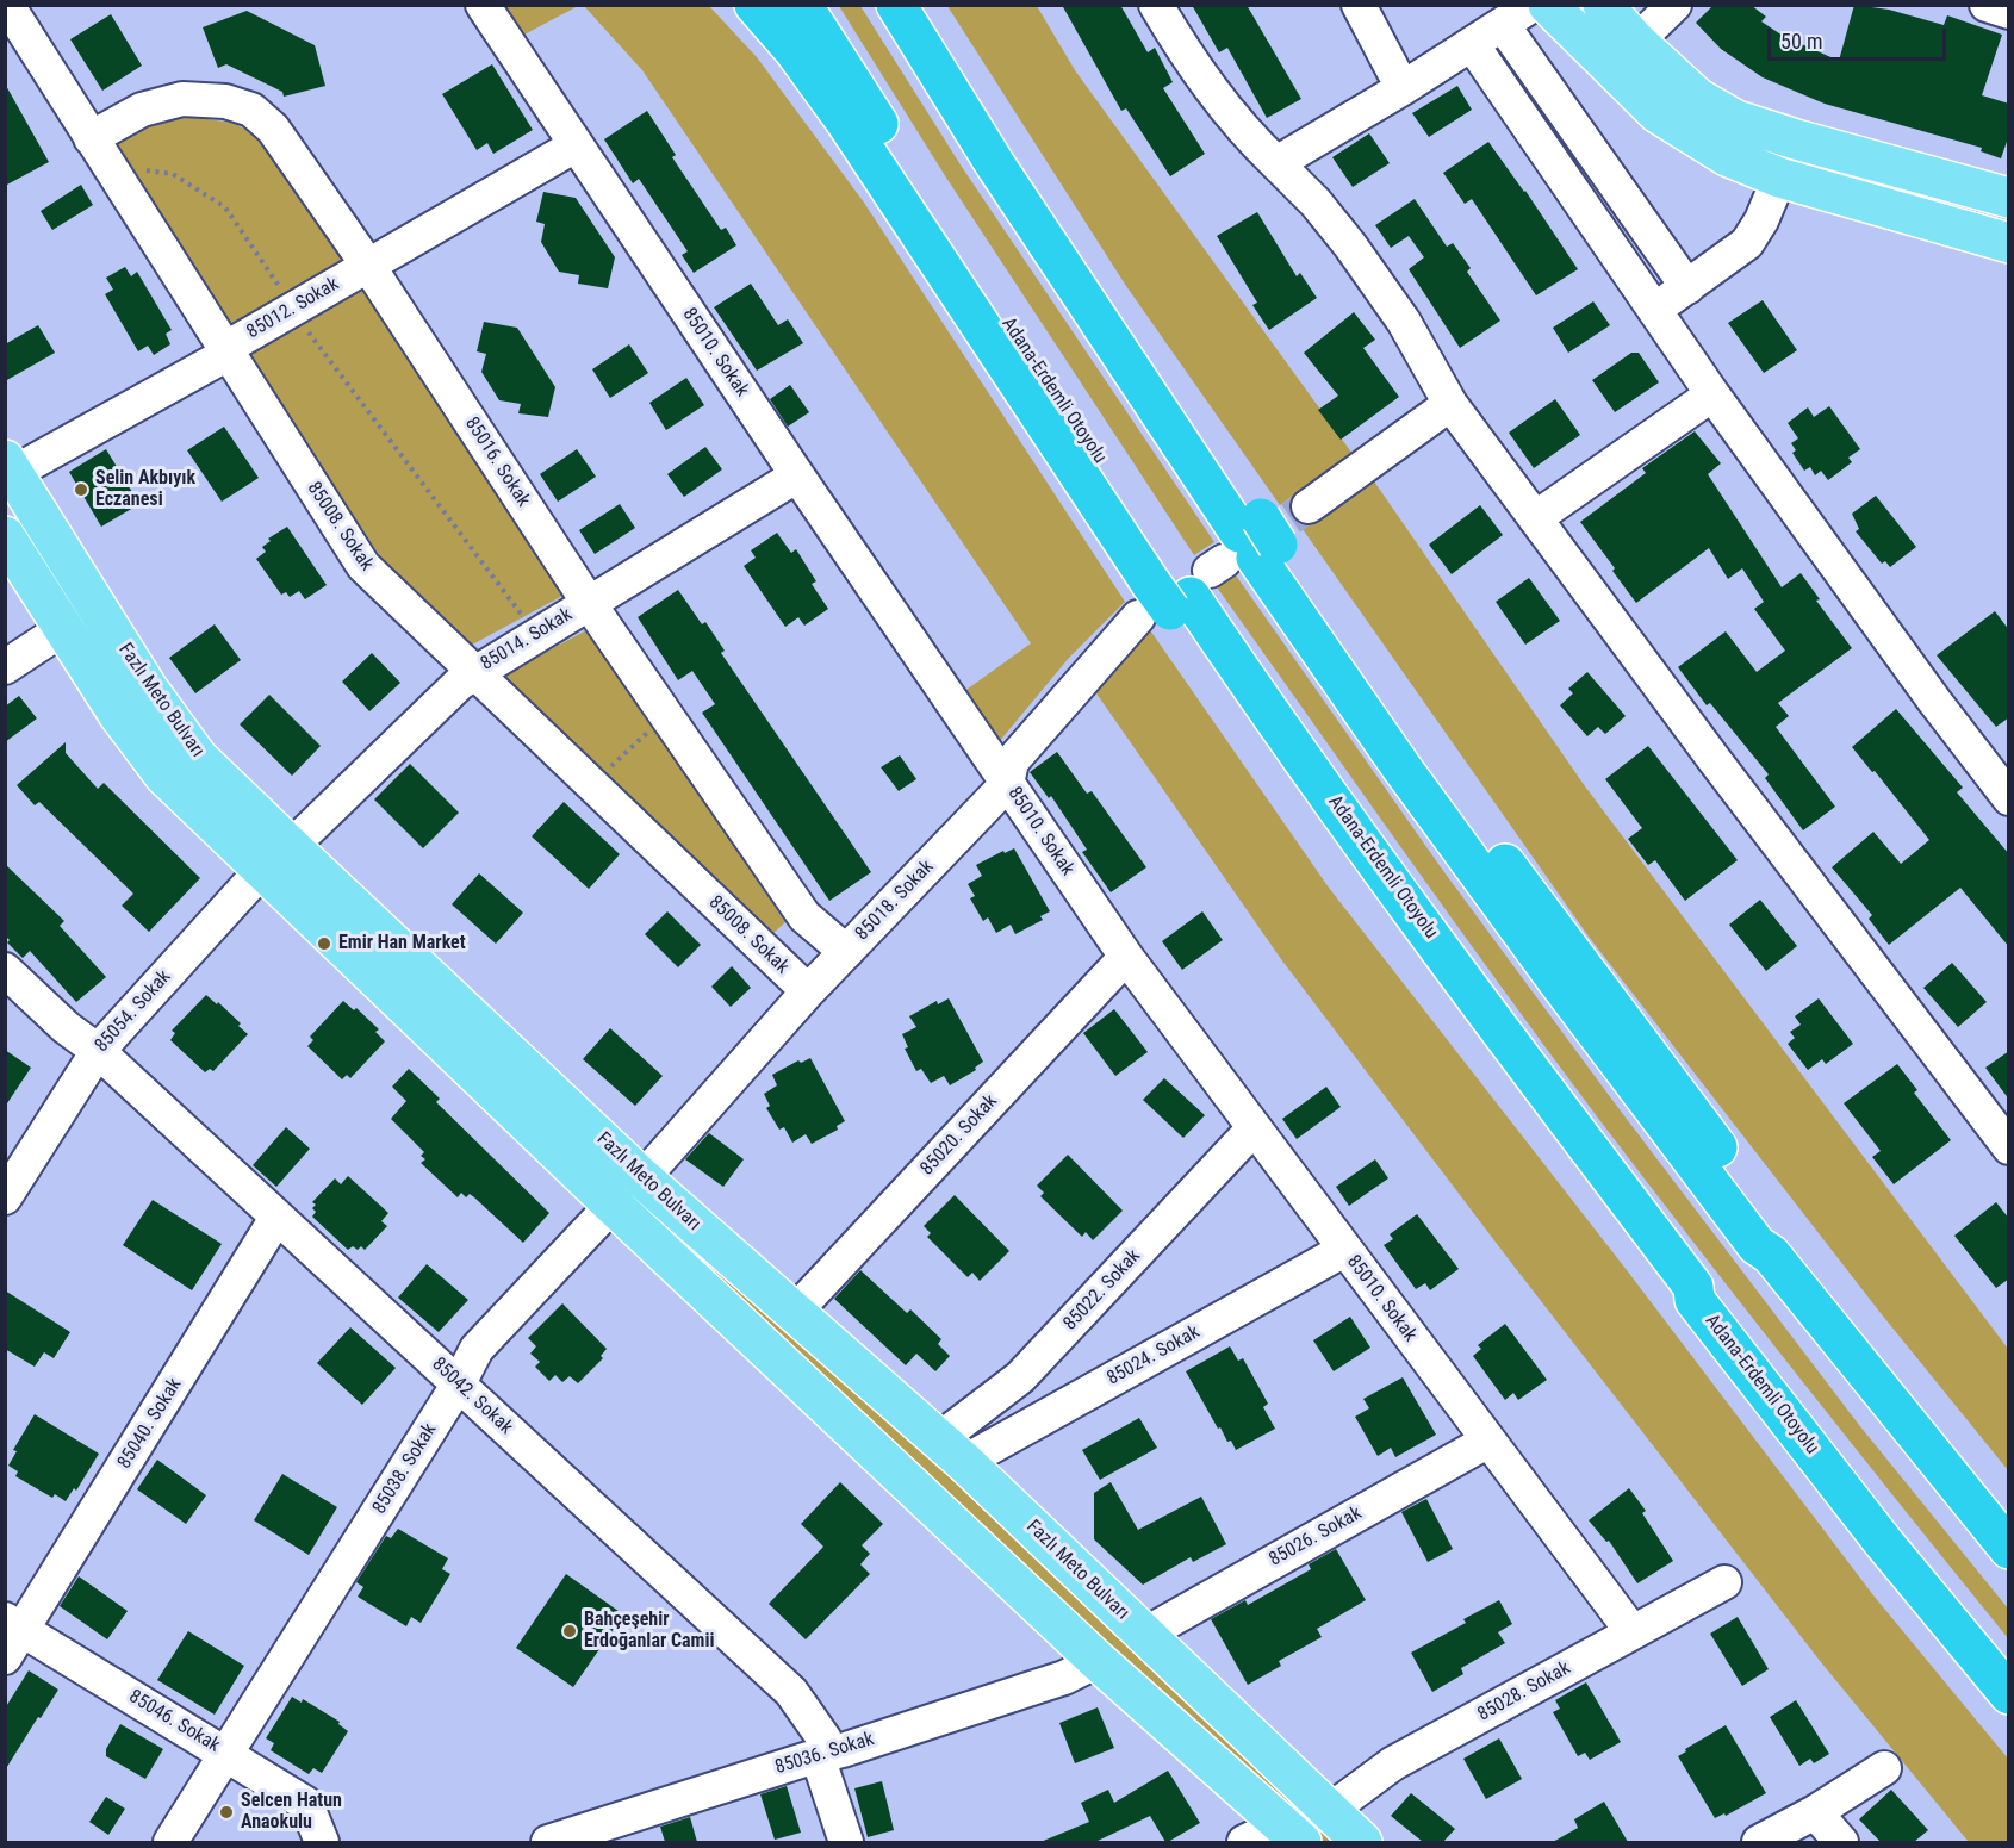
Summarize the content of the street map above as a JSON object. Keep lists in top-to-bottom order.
{
  "streets": {
    "highway": ["Adana-Erdemli Otoyolu"],
    "main road": ["Fazlı Meto Bulvarı"],
    "street": [
      "85012. Sokak",
      "85010. Sokak",
      "85016. Sokak",
      "85008. Sokak",
      "85014. Sokak",
      "85018. Sokak",
      "85054. Sokak",
      "85020. Sokak",
      "85022. Sokak",
      "85024. Sokak",
      "85042. Sokak",
      "85040. Sokak",
      "85038. Sokak",
      "85026. Sokak",
      "85028. Sokak",
      "85046. Sokak",
      "85036. Sokak"
    ]
  },
  "crossings": [
    ["85012. Sokak", "85010. Sokak"],
    ["85012. Sokak", "85016. Sokak"],
    ["85012. Sokak", "85008. Sokak"],
    ["85012. Sokak", "Fazlı Meto Bulvarı"],
    ["85010. Sokak", "85014. Sokak"],
    ["85010. Sokak", "85018. Sokak"],
    ["85010. Sokak", "85020. Sokak"],
    ["85010. Sokak", "85022. Sokak"],
    ["85010. Sokak", "85024. Sokak"],
    ["85010. Sokak", "85026. Sokak"],
    ["85010. Sokak", "85028. Sokak"],
    ["Adana-Erdemli Otoyolu", "85018. Sokak"],
    ["85016. Sokak", "85008. Sokak"],
    ["85016. Sokak", "85014. Sokak"],
    ["85016. Sokak", "85018. Sokak"],
    ["85008. Sokak", "85014. Sokak"],
    ["85008. Sokak", "85018. Sokak"],
    ["85014. Sokak", "Fazlı Meto Bulvarı"],
    ["85014. Sokak", "85054. Sokak"],
    ["Fazlı Meto Bulvarı", "85018. Sokak"],
    ["Fazlı Meto Bulvarı", "85054. Sokak"],
    ["Fazlı Meto Bulvarı", "85020. Sokak"],
    ["Fazlı Meto Bulvarı", "85022. Sokak"],
    ["Fazlı Meto Bulvarı", "85024. Sokak"],
    ["Fazlı Meto Bulvarı", "85038. Sokak"],
    ["Fazlı Meto Bulvarı", "85026. Sokak"],
    ["Fazlı Meto Bulvarı", "85028. Sokak"],
    ["Fazlı Meto Bulvarı", "85036. Sokak"],
    ["85054. Sokak", "85042. Sokak"],
    ["85022. Sokak", "85024. Sokak"],
    ["85042. Sokak", "85040. Sokak"],
    ["85042. Sokak", "85038. Sokak"],
    ["85042. Sokak", "85036. Sokak"],
    ["85040. Sokak", "85046. Sokak"],
    ["85038. Sokak", "85046. Sokak"]
  ],
  "places": [
    "Selin Akbıyık Eczanesi",
    "Emir Han Market",
    "Bahçeşehir Erdoğanlar Camii",
    "Selcen Hatun Anaokulu"
  ],
  "scale_bar": "50 m"
}
